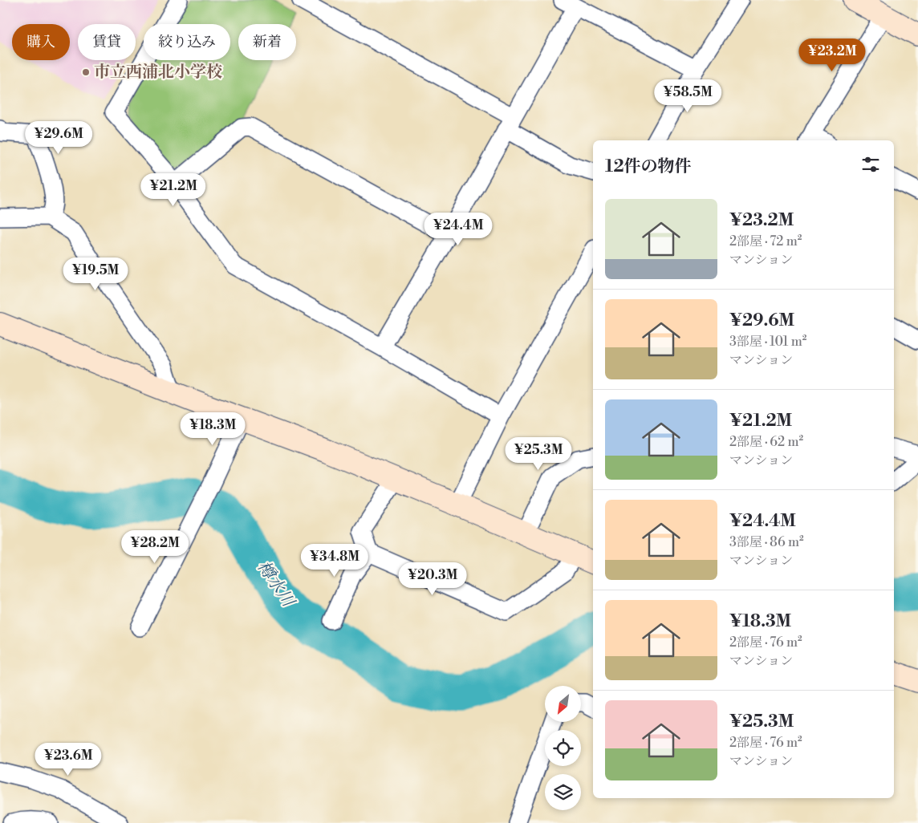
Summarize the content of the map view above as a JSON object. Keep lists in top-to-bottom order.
{
  "water": ["樽水川"],
  "places": ["市立西浦北小学校"],
  "north": "bottom left",
  "page": {
    "chip": [
      "購入",
      "賃貸",
      "絞り込み",
      "新着"
    ],
    "price": [
      "¥23.2M",
      "¥58.5M",
      "¥29.6M",
      "¥21.2M",
      "¥24.4M",
      "¥19.5M",
      "¥18.3M",
      "¥25.3M",
      "¥28.2M",
      "¥34.8M",
      "¥20.3M",
      "¥23.6M"
    ],
    "heading": "12件の物件",
    "list": [
      {
        "name": "¥23.2M",
        "note": "2部屋 · 72 m² · マンション"
      },
      {
        "name": "¥29.6M",
        "note": "3部屋 · 101 m² · マンション"
      },
      {
        "name": "¥21.2M",
        "note": "2部屋 · 62 m² · マンション"
      },
      {
        "name": "¥24.4M",
        "note": "3部屋 · 86 m² · マンション"
      },
      {
        "name": "¥18.3M",
        "note": "2部屋 · 76 m² · マンション"
      },
      {
        "name": "¥25.3M",
        "note": "2部屋 · 76 m² · マンション"
      }
    ]
  }
}
